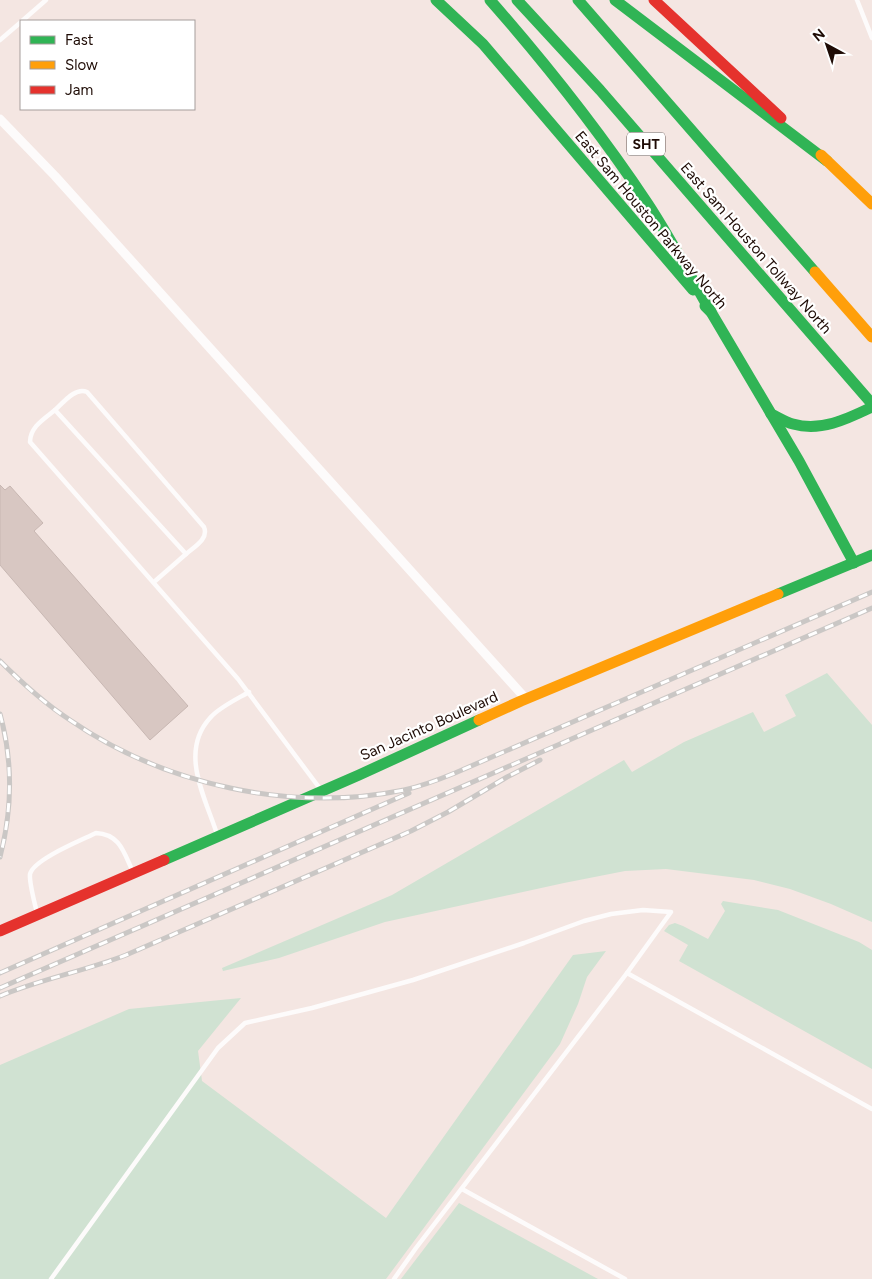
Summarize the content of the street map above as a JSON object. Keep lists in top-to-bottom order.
{
  "streets": {
    "main road": [
      "SHT",
      "East Sam Houston Parkway North",
      "East Sam Houston Tollway North",
      "San Jacinto Boulevard"
    ]
  },
  "crossings": [
    ["East Sam Houston Parkway North", "San Jacinto Boulevard"]
  ],
  "legend": ["Fast", "Slow", "Jam"],
  "north": "top left"
}
